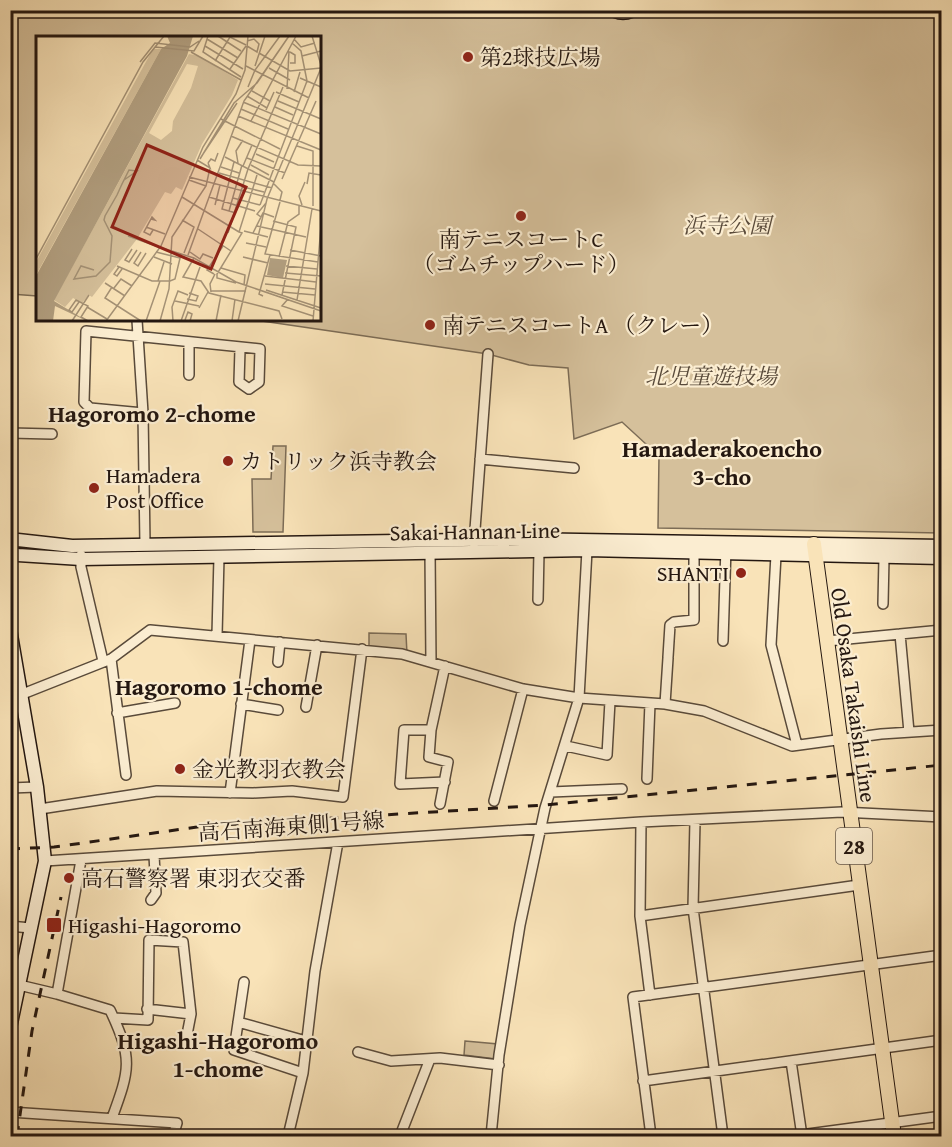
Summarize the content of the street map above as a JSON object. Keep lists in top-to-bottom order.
{
  "streets": {
    "main road": ["Sakai Hannan Line", "Old Osaka Takaishi Line", "28"],
    "street": ["高石南海東側1号線"]
  },
  "crossings": [
    ["Sakai Hannan Line", "Old Osaka Takaishi Line"],
    ["Old Osaka Takaishi Line", "高石南海東側1号線"]
  ],
  "districts": [
    "Hagoromo 2-chome",
    "Hamaderakoencho 3-cho",
    "Hagoromo 1-chome",
    "Higashi-Hagoromo 1-chome"
  ],
  "parks": ["浜寺公園", "北児童遊技場"],
  "places": {
    "other": [
      "第2球技広場",
      "南テニスコートC （ゴムチップハード）",
      "南テニスコートA （クレー）",
      "カトリック浜寺教会",
      "Hamadera Post Office",
      "SHANTI",
      "金光教羽衣教会",
      "高石警察署 東羽衣交番"
    ],
    "transit": ["Higashi-Hagoromo"]
  }
}
